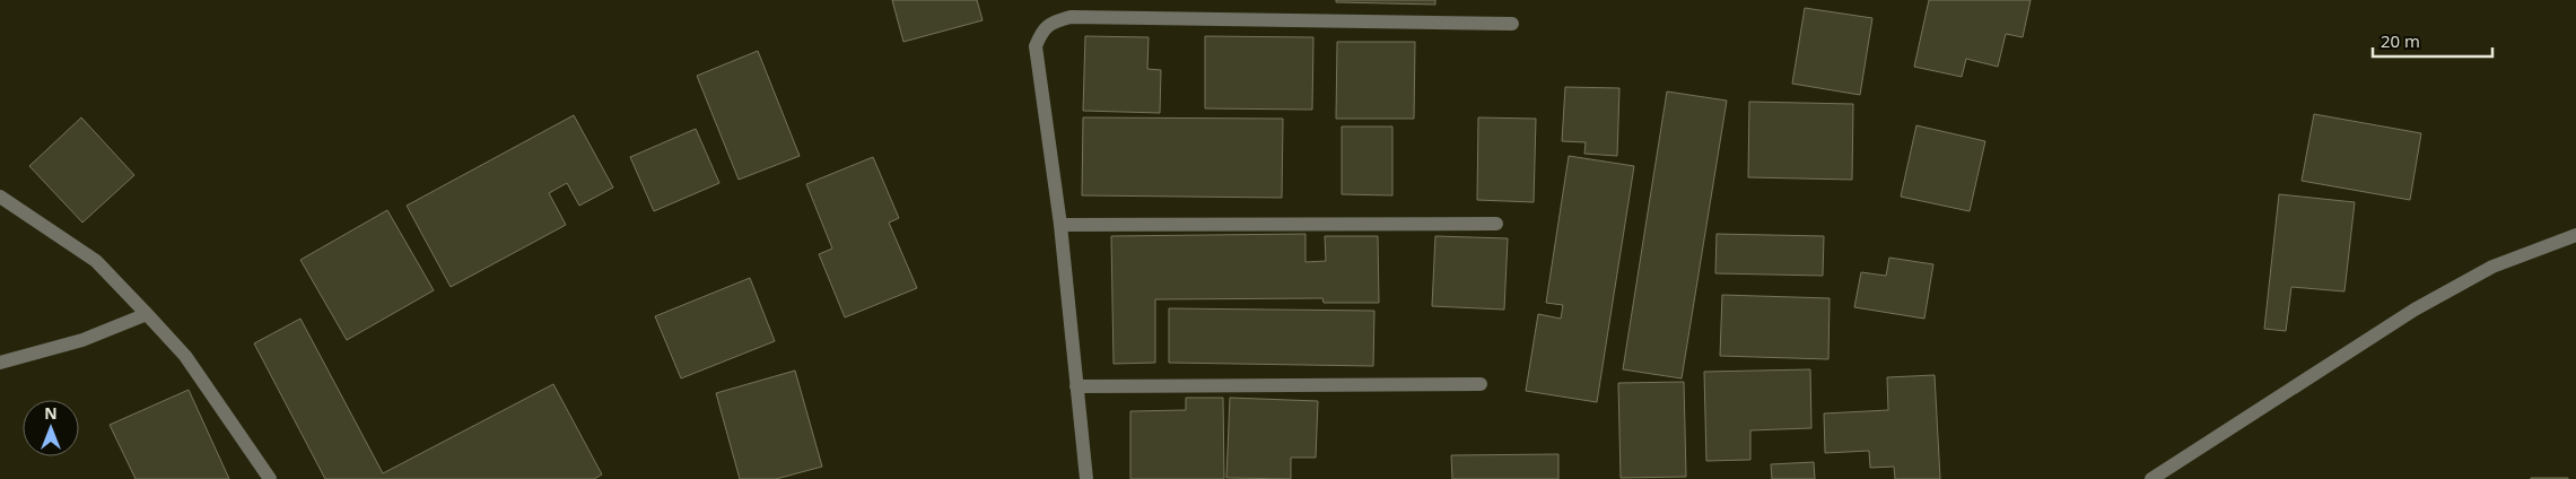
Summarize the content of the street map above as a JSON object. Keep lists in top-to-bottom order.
{
  "scale_bar": "20 m",
  "north": "top"
}
